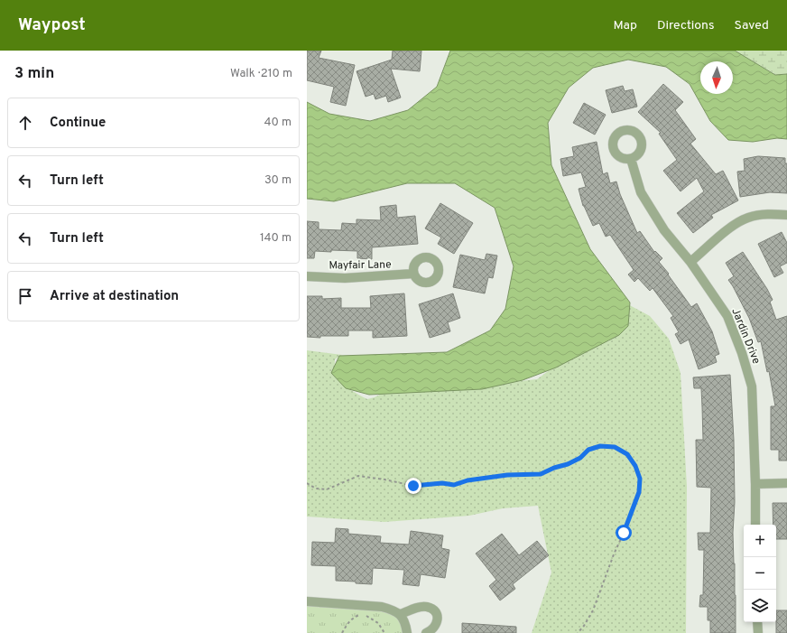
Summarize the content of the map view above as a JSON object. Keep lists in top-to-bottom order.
{
  "streets": {
    "street": ["Mayfair Lane", "Jardin Drive"]
  },
  "north": "bottom",
  "page": {
    "header": "Waypost",
    "nav": ["Map", "Directions", "Saved"],
    "heading": ["3 min", "Walk · 210 m"],
    "list": [
      ["Continue", "40 m"],
      ["Turn left", "30 m"],
      ["Turn left", "140 m"],
      "Arrive at destination"
    ],
    "map_buttons": ["+", "−"]
  }
}
